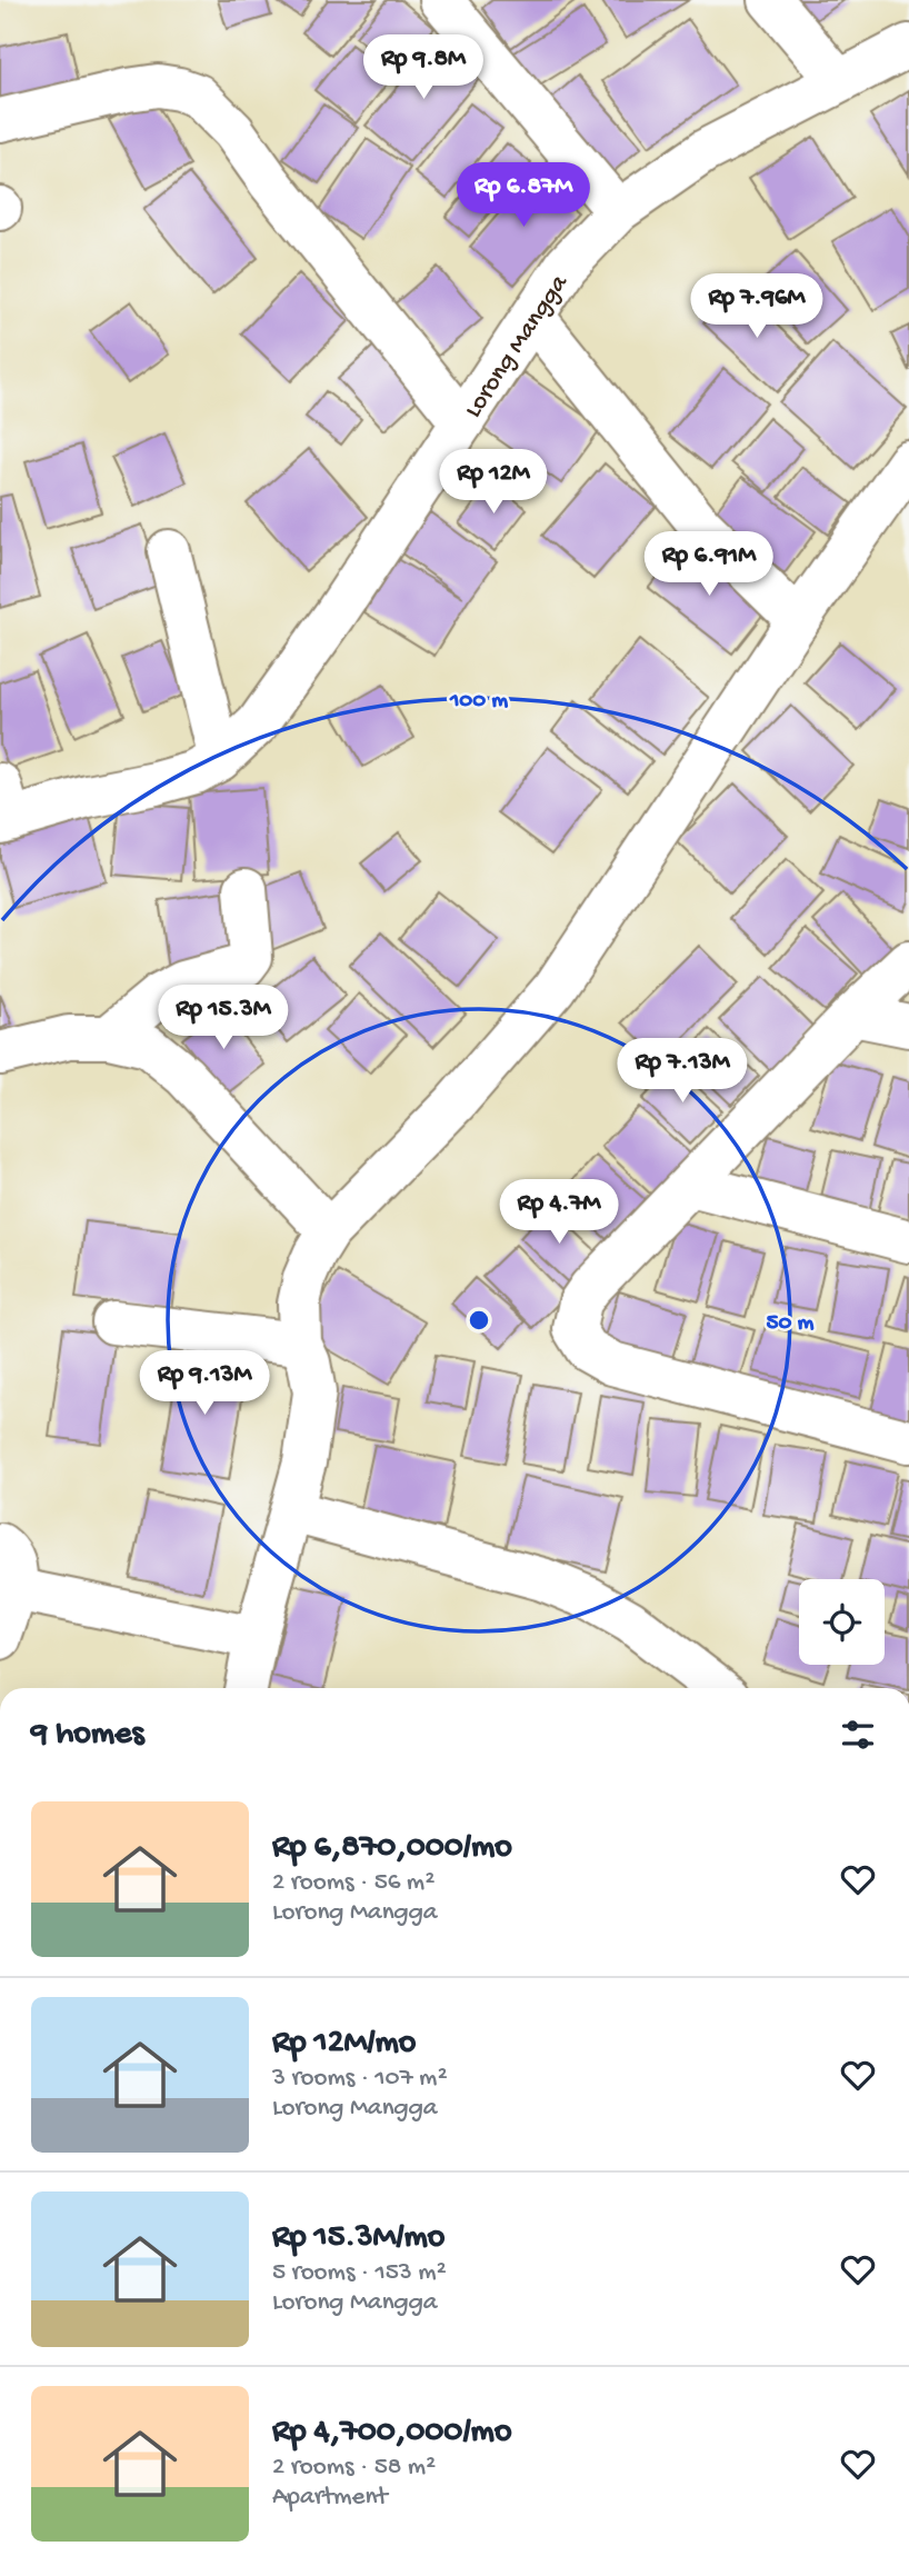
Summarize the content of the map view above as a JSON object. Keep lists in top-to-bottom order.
{
  "streets": {
    "street": ["Lorong Mangga"]
  },
  "page": {
    "price": [
      "Rp 9.8M",
      "Rp 6.87M",
      "Rp 7.96M",
      "Rp 12M",
      "Rp 6.91M",
      "Rp 15.3M",
      "Rp 7.13M",
      "Rp 4.7M",
      "Rp 9.13M"
    ],
    "heading": "9 homes",
    "list": [
      {
        "name": "Rp 6,870,000/mo",
        "note": "2 rooms · 56 m² · Lorong Mangga"
      },
      {
        "name": "Rp 12M/mo",
        "note": "3 rooms · 107 m² · Lorong Mangga"
      },
      {
        "name": "Rp 15.3M/mo",
        "note": "5 rooms · 153 m² · Lorong Mangga"
      },
      {
        "name": "Rp 4,700,000/mo",
        "note": "2 rooms · 58 m² · Apartment"
      }
    ]
  },
  "rings": ["100 m", "50 m"]
}
